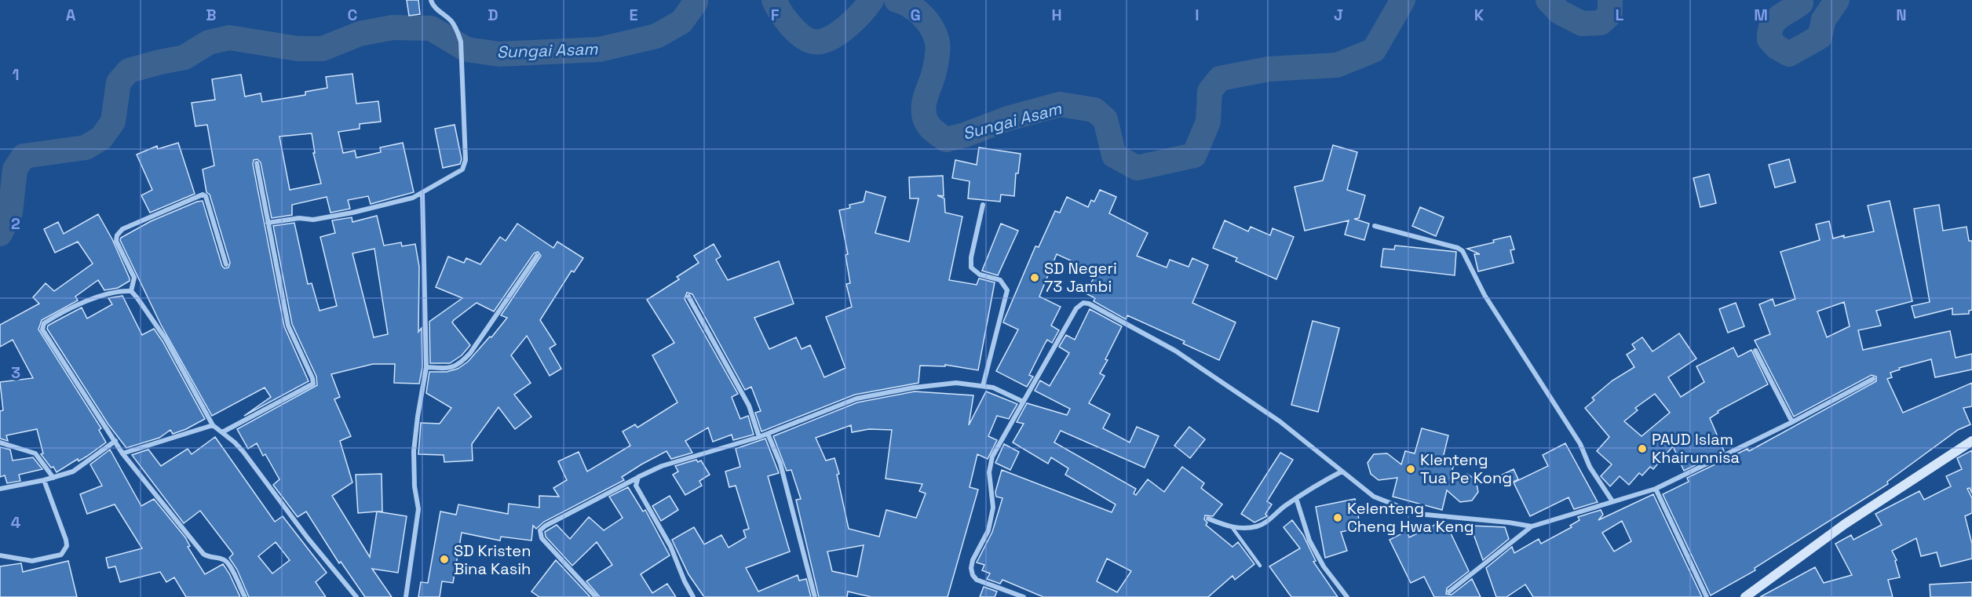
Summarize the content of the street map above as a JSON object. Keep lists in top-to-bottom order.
{
  "water": ["Sungai Asam"],
  "places": [
    "SD Negeri 73 Jambi",
    "PAUD Islam Khairunnisa",
    "Klenteng Tua Pe Kong",
    "Kelenteng Cheng Hwa Keng",
    "SD Kristen Bina Kasih"
  ],
  "grid": {
    "columns": [
      "A",
      "B",
      "C",
      "D",
      "E",
      "F",
      "G",
      "H",
      "I",
      "J",
      "K",
      "L",
      "M",
      "N"
    ],
    "rows": [
      "1",
      "2",
      "3",
      "4"
    ]
  }
}
